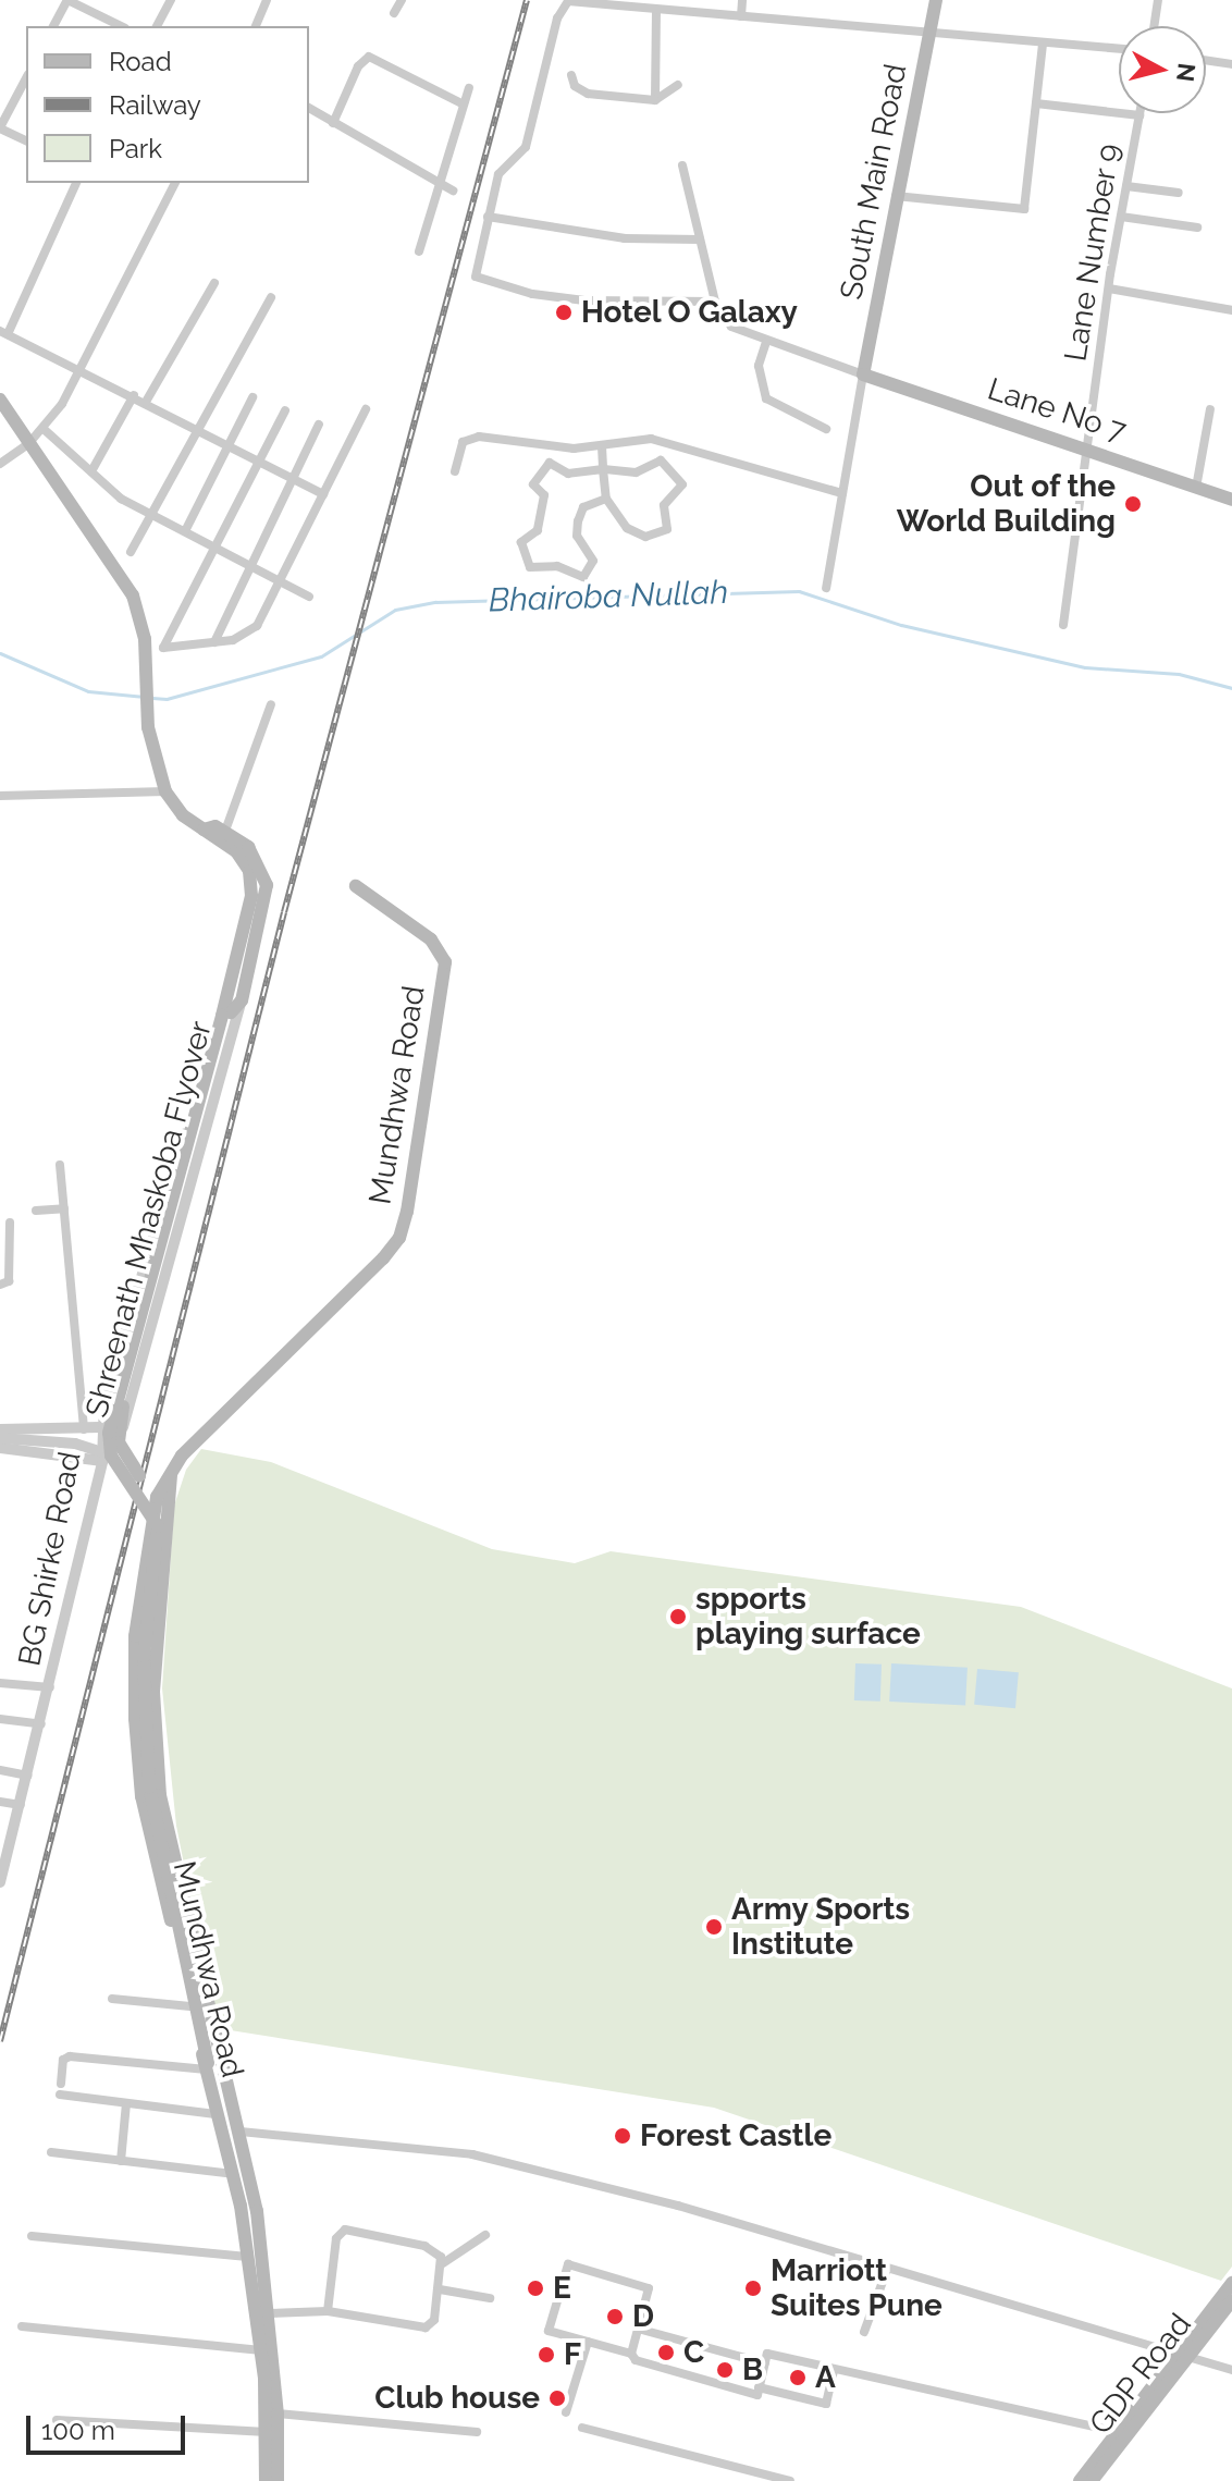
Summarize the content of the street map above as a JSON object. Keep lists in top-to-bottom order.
{
  "streets": {
    "main road": [
      "South Main Road",
      "Lane No 7",
      "Mundhwa Road",
      "Shreenath Mhaskoba Flyover",
      "GDP Road"
    ],
    "street": ["Lane Number 9", "BG Shirke Road"]
  },
  "crossings": [
    ["South Main Road", "Lane No 7"],
    ["Lane Number 9", "Lane No 7"],
    ["Mundhwa Road", "Shreenath Mhaskoba Flyover"],
    ["Shreenath Mhaskoba Flyover", "BG Shirke Road"]
  ],
  "water": ["Bhairoba Nullah"],
  "places": [
    "Hotel O Galaxy",
    "Out of the World Building",
    "spports playing surface",
    "Army Sports Institute",
    "Forest Castle",
    "E",
    "Marriott Suites Pune",
    "D",
    "C",
    "F",
    "B",
    "A",
    "Club house"
  ],
  "legend": ["Road", "Railway", "Park"],
  "scale_bar": "100 m",
  "north": "right"
}
